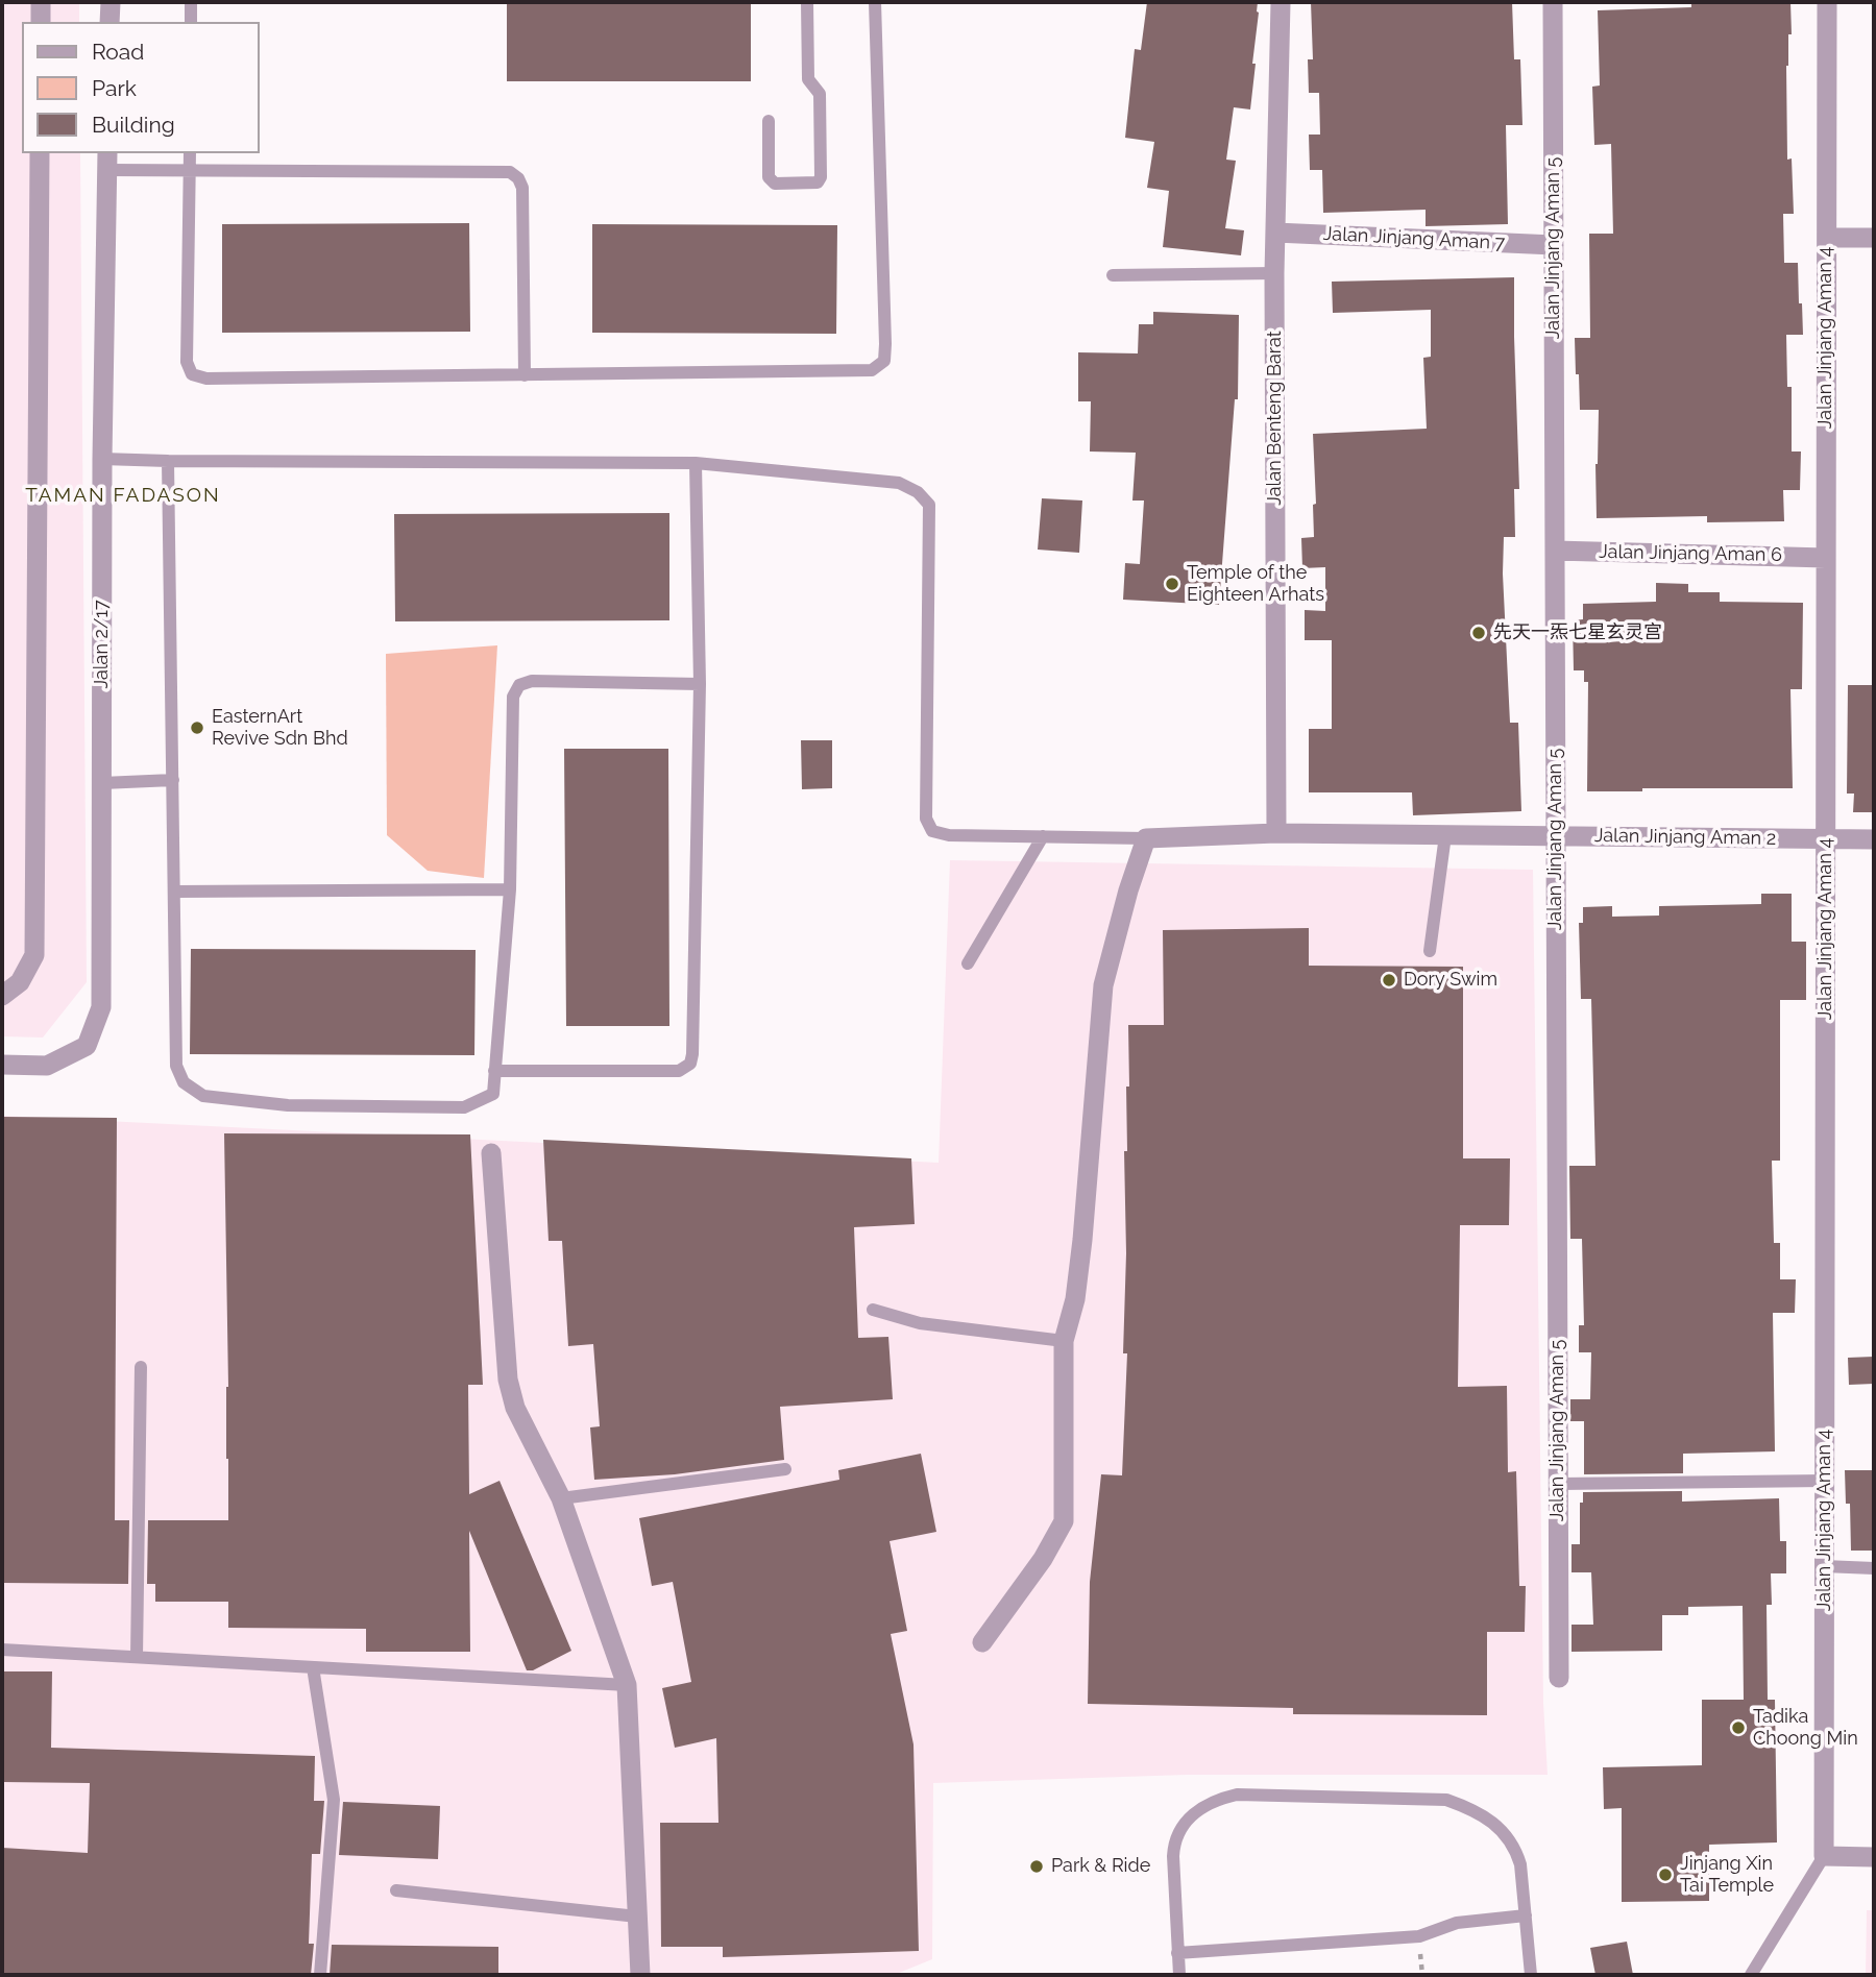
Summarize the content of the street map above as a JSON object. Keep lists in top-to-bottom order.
{
  "streets": {
    "street": [
      "Jalan Jinjang Aman 7",
      "Jalan Jinjang Aman 5",
      "Jalan Jinjang Aman 4",
      "Jalan Benteng Barat",
      "Jalan Jinjang Aman 6",
      "Jalan 2/17",
      "Jalan Jinjang Aman 2"
    ]
  },
  "crossings": [
    ["Jalan Jinjang Aman 7", "Jalan Jinjang Aman 5"],
    ["Jalan Jinjang Aman 7", "Jalan Benteng Barat"],
    ["Jalan Jinjang Aman 5", "Jalan Jinjang Aman 6"],
    ["Jalan Jinjang Aman 5", "Jalan Jinjang Aman 2"],
    ["Jalan Jinjang Aman 4", "Jalan Jinjang Aman 6"],
    ["Jalan Jinjang Aman 4", "Jalan Jinjang Aman 2"],
    ["Jalan Benteng Barat", "Jalan Jinjang Aman 2"]
  ],
  "districts": ["TAMAN FADASON"],
  "places": [
    "Temple of the Eighteen Arhats",
    "先天一炁七星玄灵宫",
    "EasternArt Revive Sdn Bhd",
    "Dory Swim",
    "Tadika Choong Min",
    "Park & Ride",
    "Jinjang Xin Tai Temple"
  ],
  "legend": ["Road", "Park", "Building"]
}
